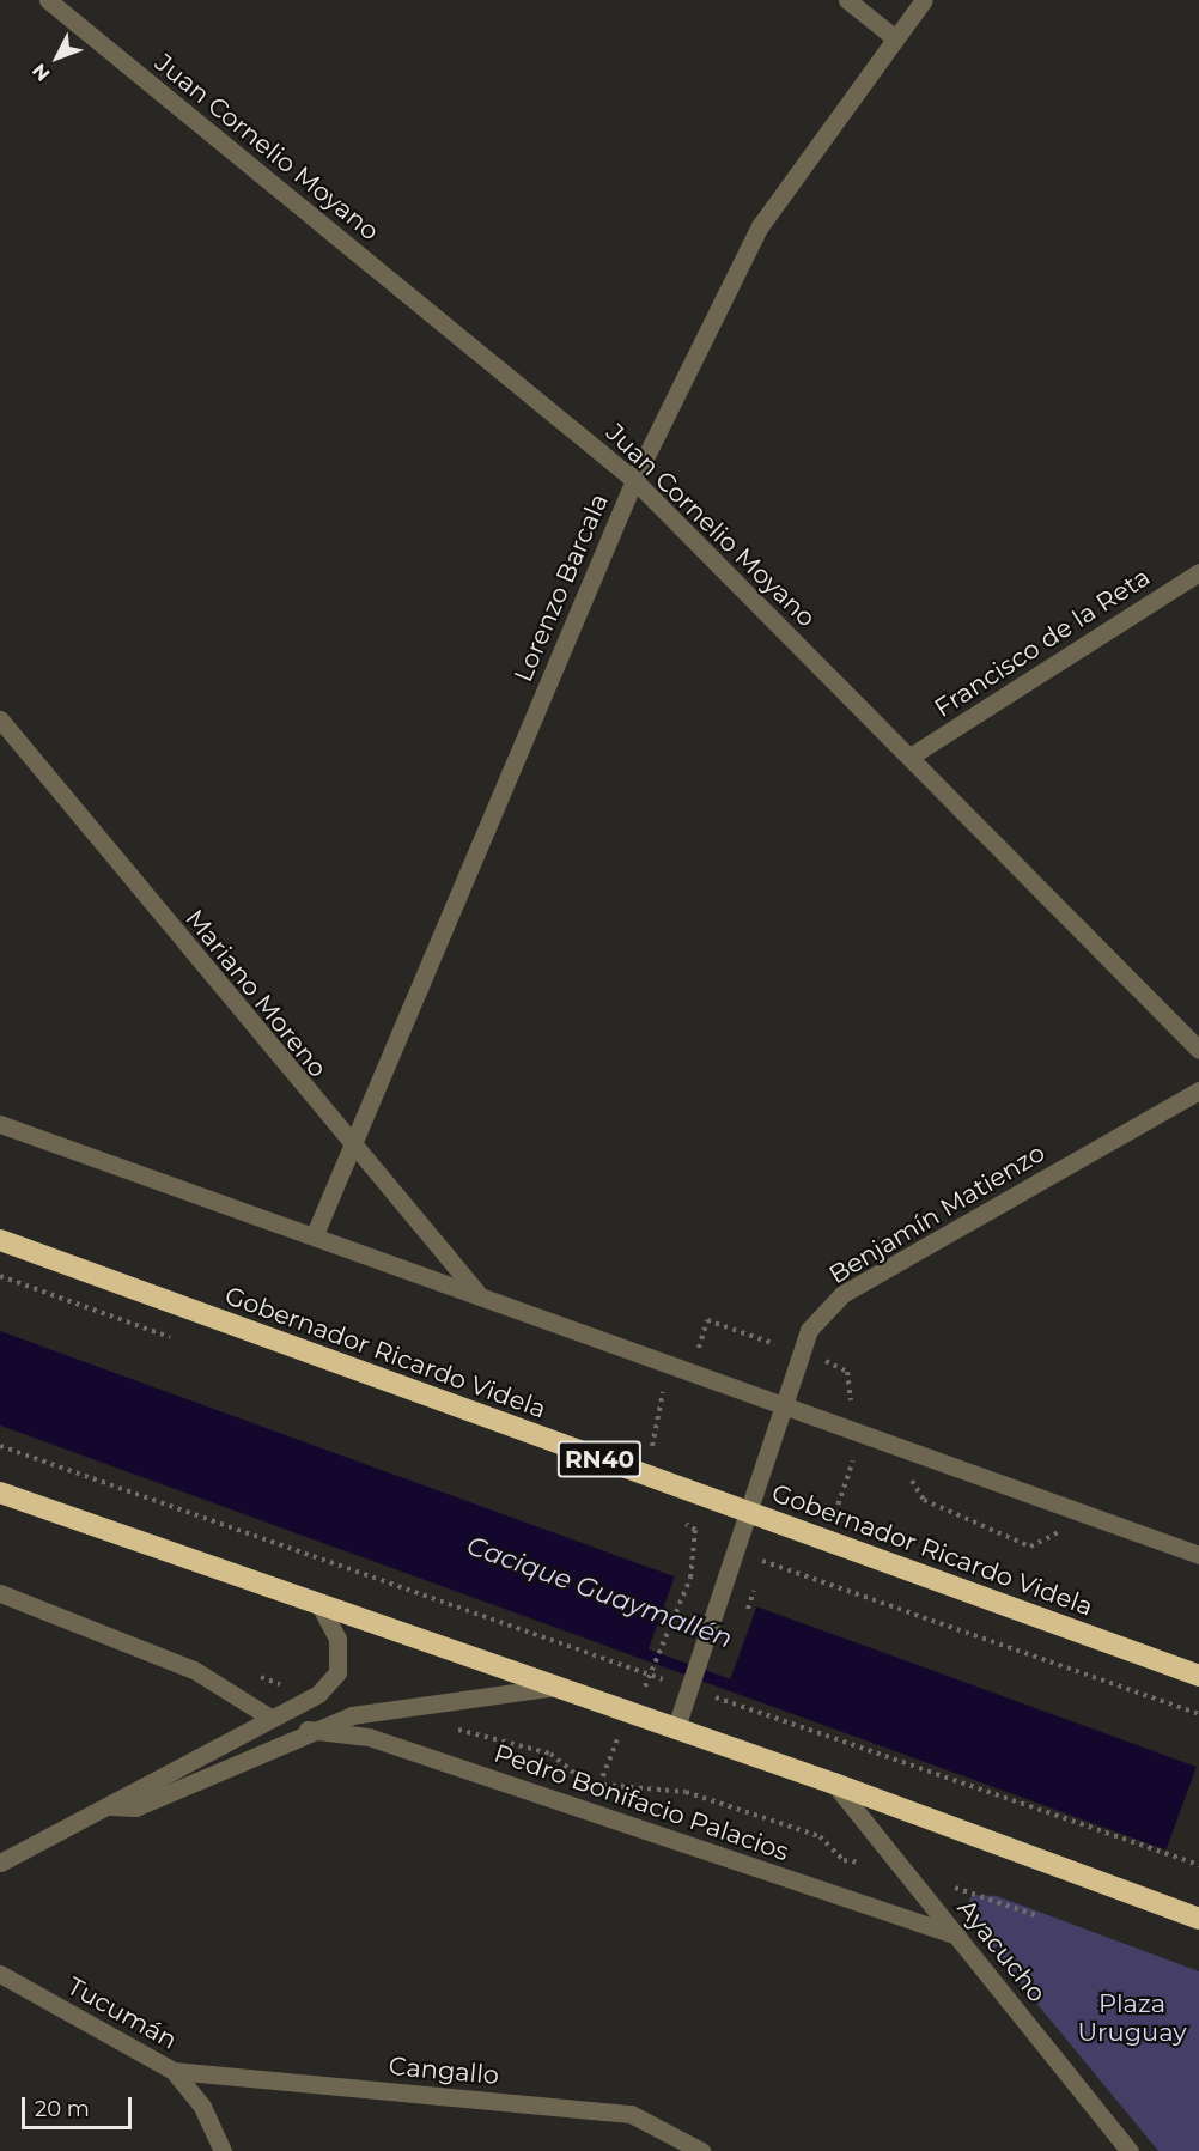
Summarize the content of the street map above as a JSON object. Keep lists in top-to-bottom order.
{
  "streets": {
    "highway": ["Gobernador Ricardo Videla", "RN40"],
    "street": [
      "Juan Cornelio Moyano",
      "Lorenzo Barcala",
      "Francisco de la Reta",
      "Mariano Moreno",
      "Benjamín Matienzo",
      "Pedro Bonifacio Palacios",
      "Ayacucho",
      "Tucumán",
      "Cangallo"
    ]
  },
  "crossings": [
    ["Juan Cornelio Moyano", "Lorenzo Barcala"],
    ["Juan Cornelio Moyano", "Francisco de la Reta"],
    ["Lorenzo Barcala", "Mariano Moreno"],
    ["Benjamín Matienzo", "Gobernador Ricardo Videla"],
    ["Pedro Bonifacio Palacios", "Ayacucho"],
    ["Tucumán", "Cangallo"]
  ],
  "water": ["Cacique Guaymallén"],
  "parks": ["Plaza Uruguay"],
  "scale_bar": "20 m",
  "north": "bottom left"
}
